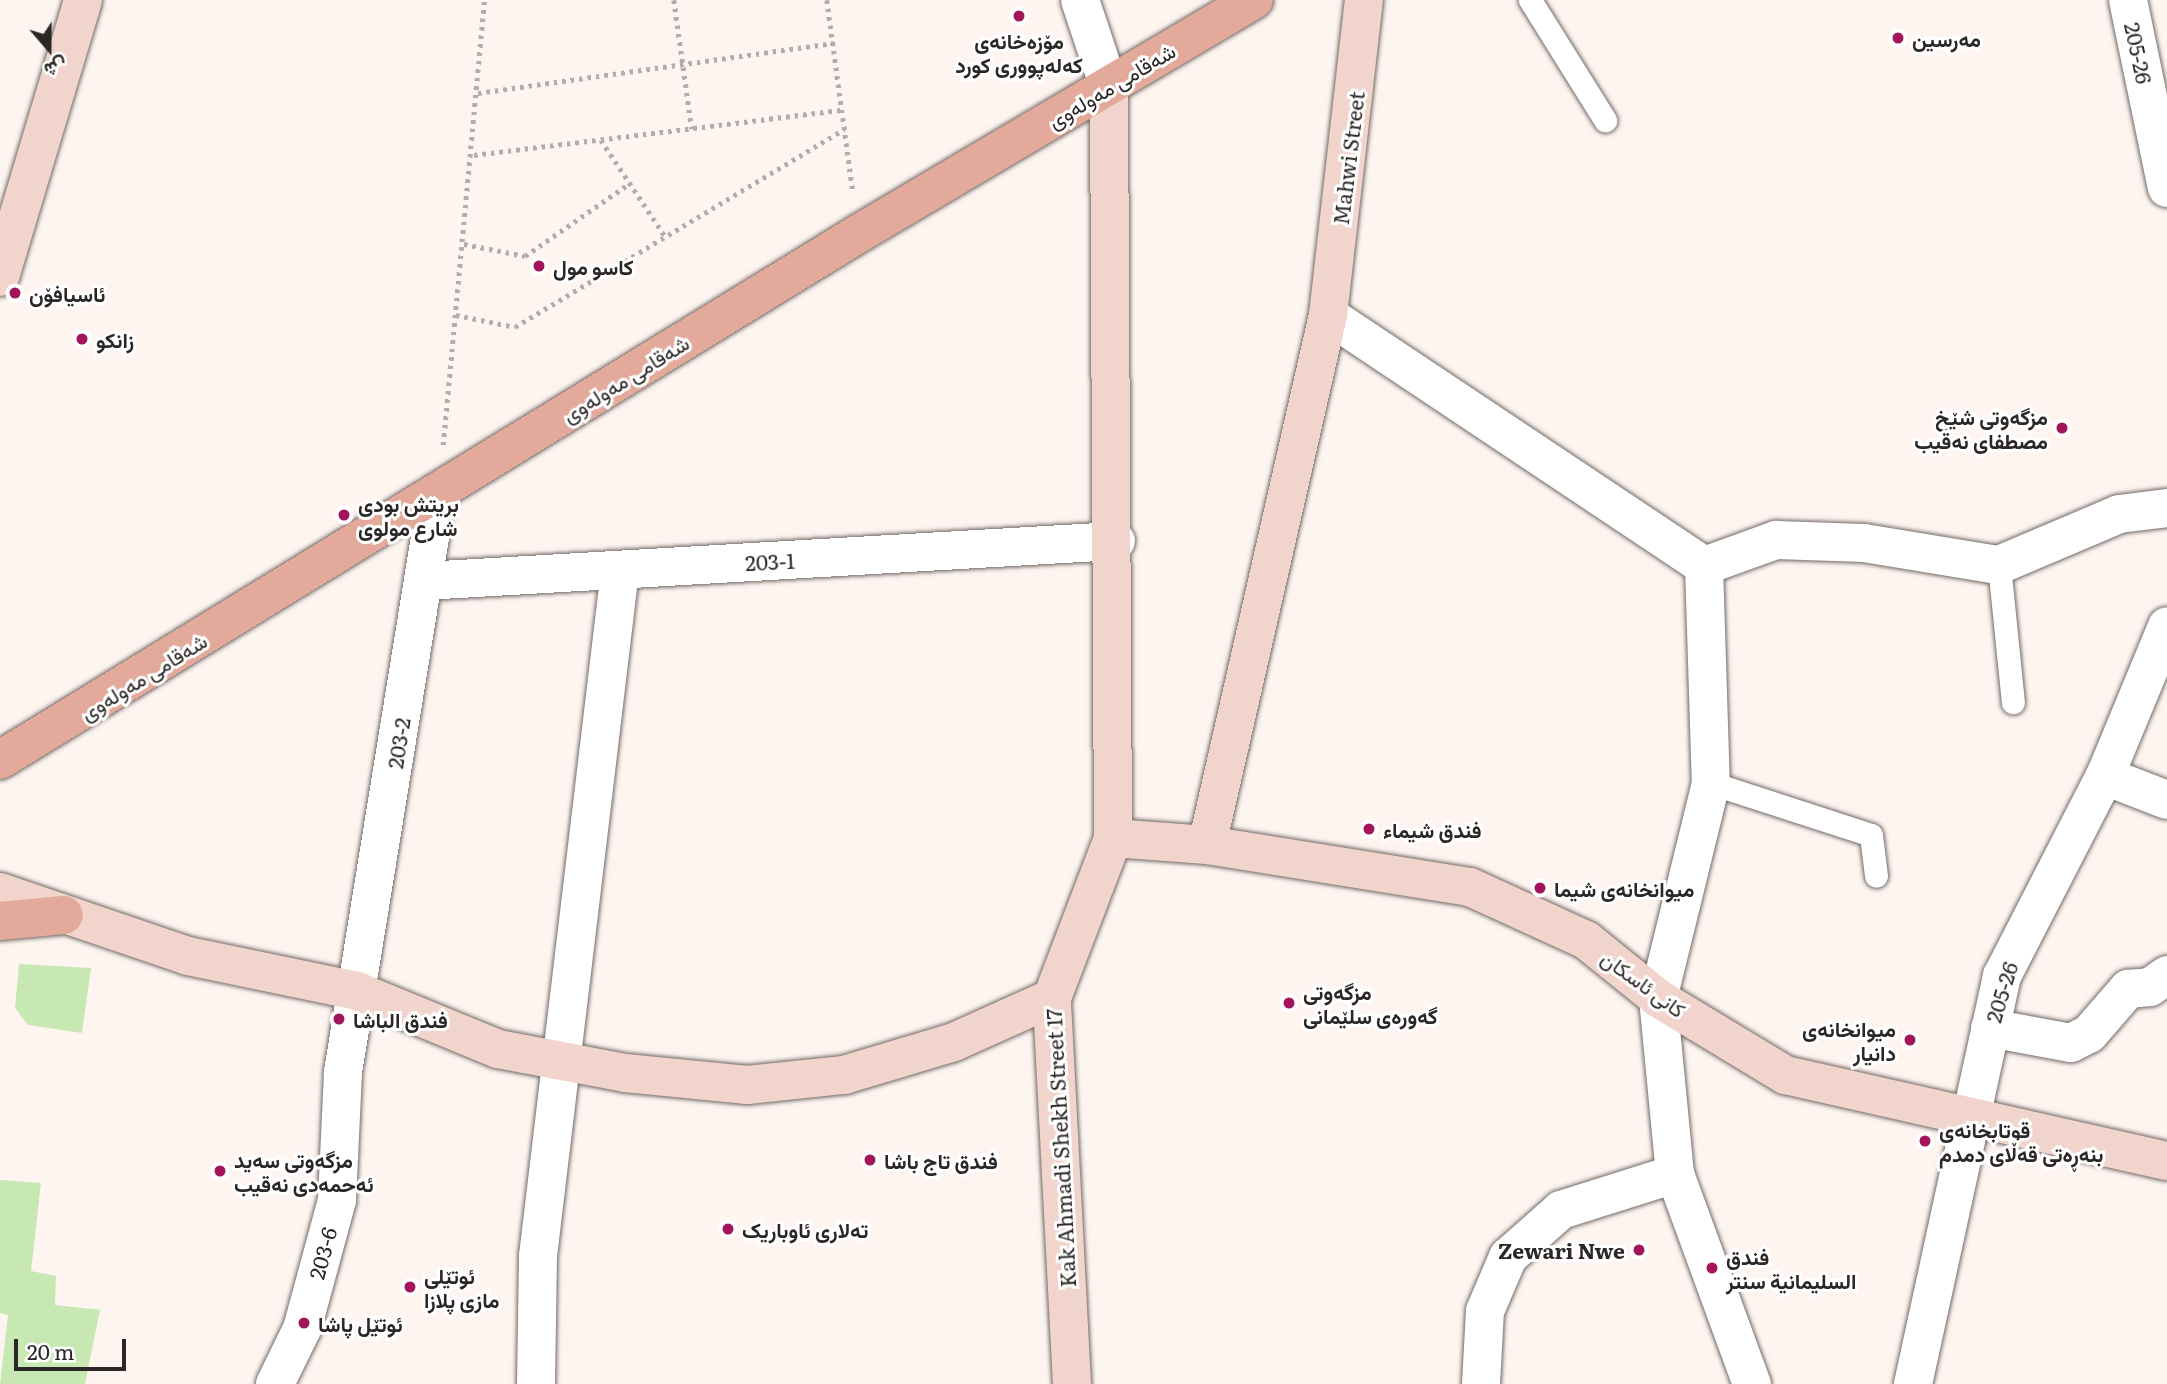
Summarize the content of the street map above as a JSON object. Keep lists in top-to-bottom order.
{
  "streets": {
    "main road": [
      "شەقامی مەولەوی",
      "Mahwi Street",
      "کانی ئاسکان",
      "Kak Ahmadi Shekh Street 17"
    ],
    "street": [
      "205-26",
      "203-1",
      "203-2",
      "203-6"
    ]
  },
  "crossings": [
    ["205-26", "کانی ئاسکان"],
    ["شەقامی مەولەوی", "203-2"],
    ["Mahwi Street", "کانی ئاسکان"],
    ["203-1", "203-2"],
    ["203-2", "203-6"],
    ["کانی ئاسکان", "Kak Ahmadi Shekh Street 17"]
  ],
  "places": [
    "مۆزەخانەی کەلەپووری کورد",
    "مەرسین",
    "كاسو مول",
    "ئاسیافۆن",
    "زانكو",
    "مزگە‌وتی شێخ مصطفای نە‌قیب",
    "بريتش بودى شارع مولوى",
    "فندق شيماء",
    "میوانخانەی شیما",
    "مزگەوتی گەورەی سلێمانی",
    "فندق الباشا",
    "میوانخانەی دانیار",
    "قوتابخانەی بنەڕەتی قەڵای دمدم",
    "فندق تاج باشا",
    "مزگەوتی سەید ئەحمەدی نەقیب",
    "تەلاری ئاوباریک",
    "Zewari Nwe",
    "فندق السليمانية سنتر",
    "ئوتێلی مازی پلازا",
    "ئوتێل پاشا"
  ],
  "scale_bar": "20 m",
  "north": "bottom"
}
